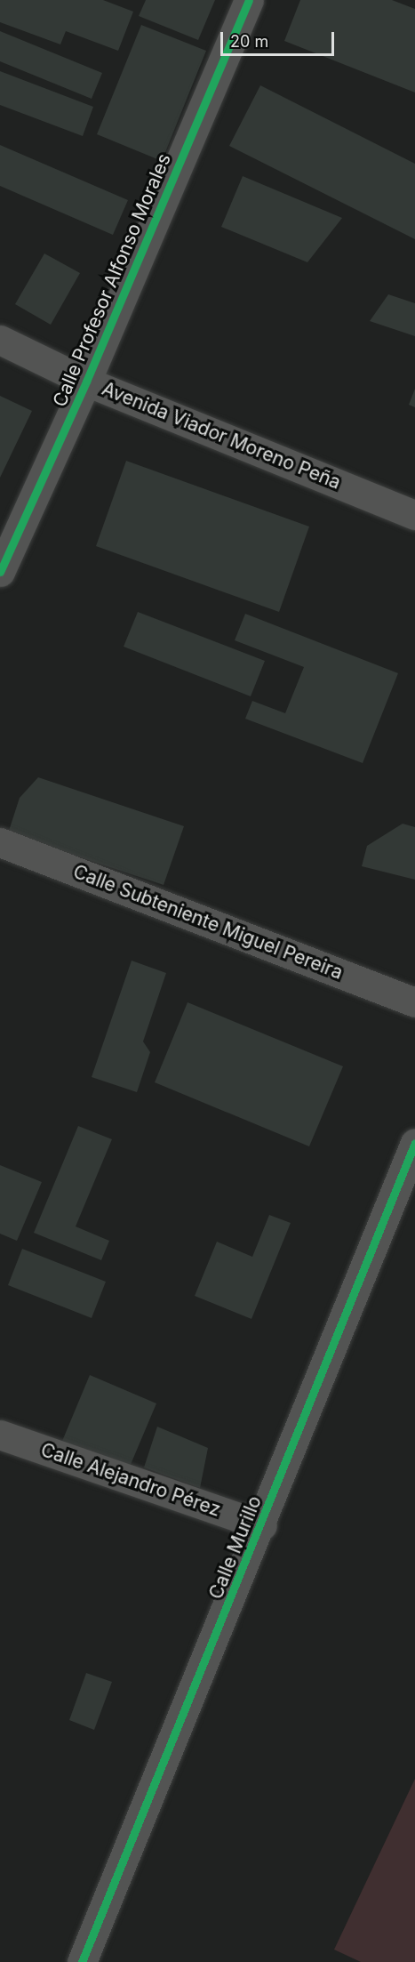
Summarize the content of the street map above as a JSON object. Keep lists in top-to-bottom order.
{
  "streets": {
    "street": [
      "Calle Profesor Alfonso Morales",
      "Avenida Viador Moreno Peña",
      "Calle Subteniente Miguel Pereira",
      "Calle Alejandro Pérez",
      "Calle Murillo"
    ]
  },
  "crossings": [
    ["Calle Profesor Alfonso Morales", "Avenida Viador Moreno Peña"],
    ["Calle Alejandro Pérez", "Calle Murillo"]
  ],
  "scale_bar": "20 m"
}
